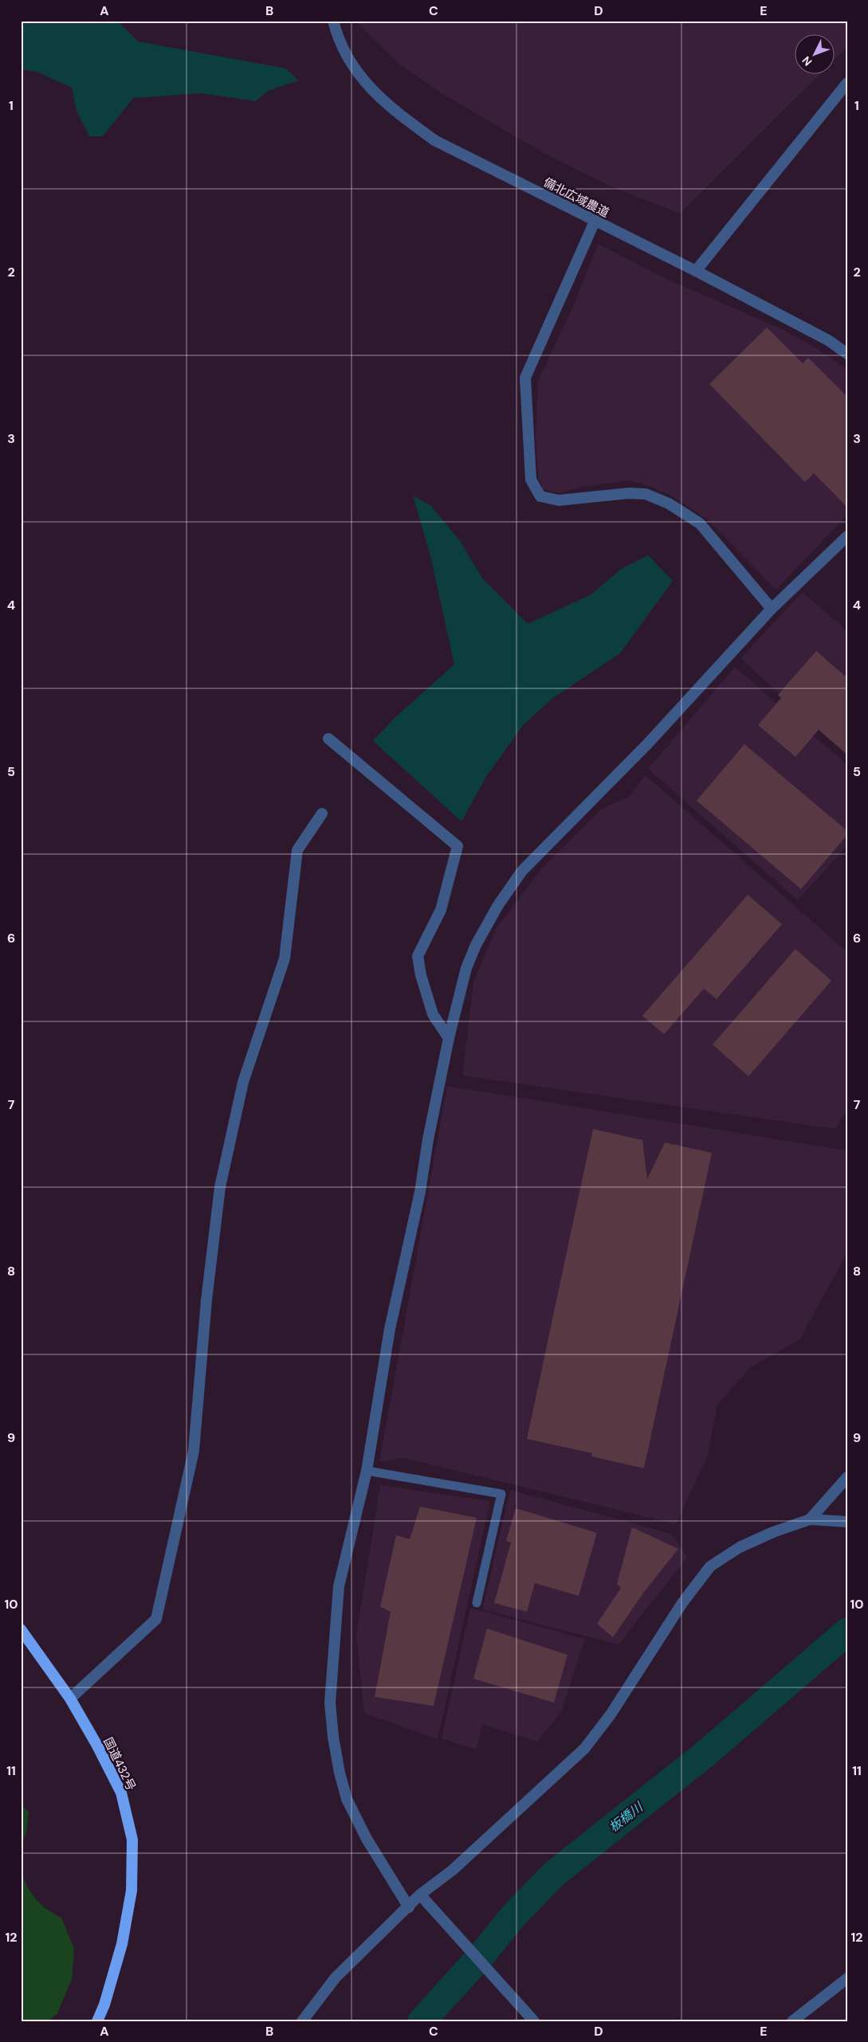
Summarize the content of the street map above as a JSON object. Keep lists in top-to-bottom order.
{
  "streets": {
    "highway": ["国道432号"],
    "street": ["備北広域農道"]
  },
  "water": ["板橋川"],
  "north": "bottom left",
  "grid": {
    "columns": [
      "A",
      "B",
      "C",
      "D",
      "E"
    ],
    "rows": [
      "1",
      "2",
      "3",
      "4",
      "5",
      "6",
      "7",
      "8",
      "9",
      "10",
      "11",
      "12"
    ]
  }
}
